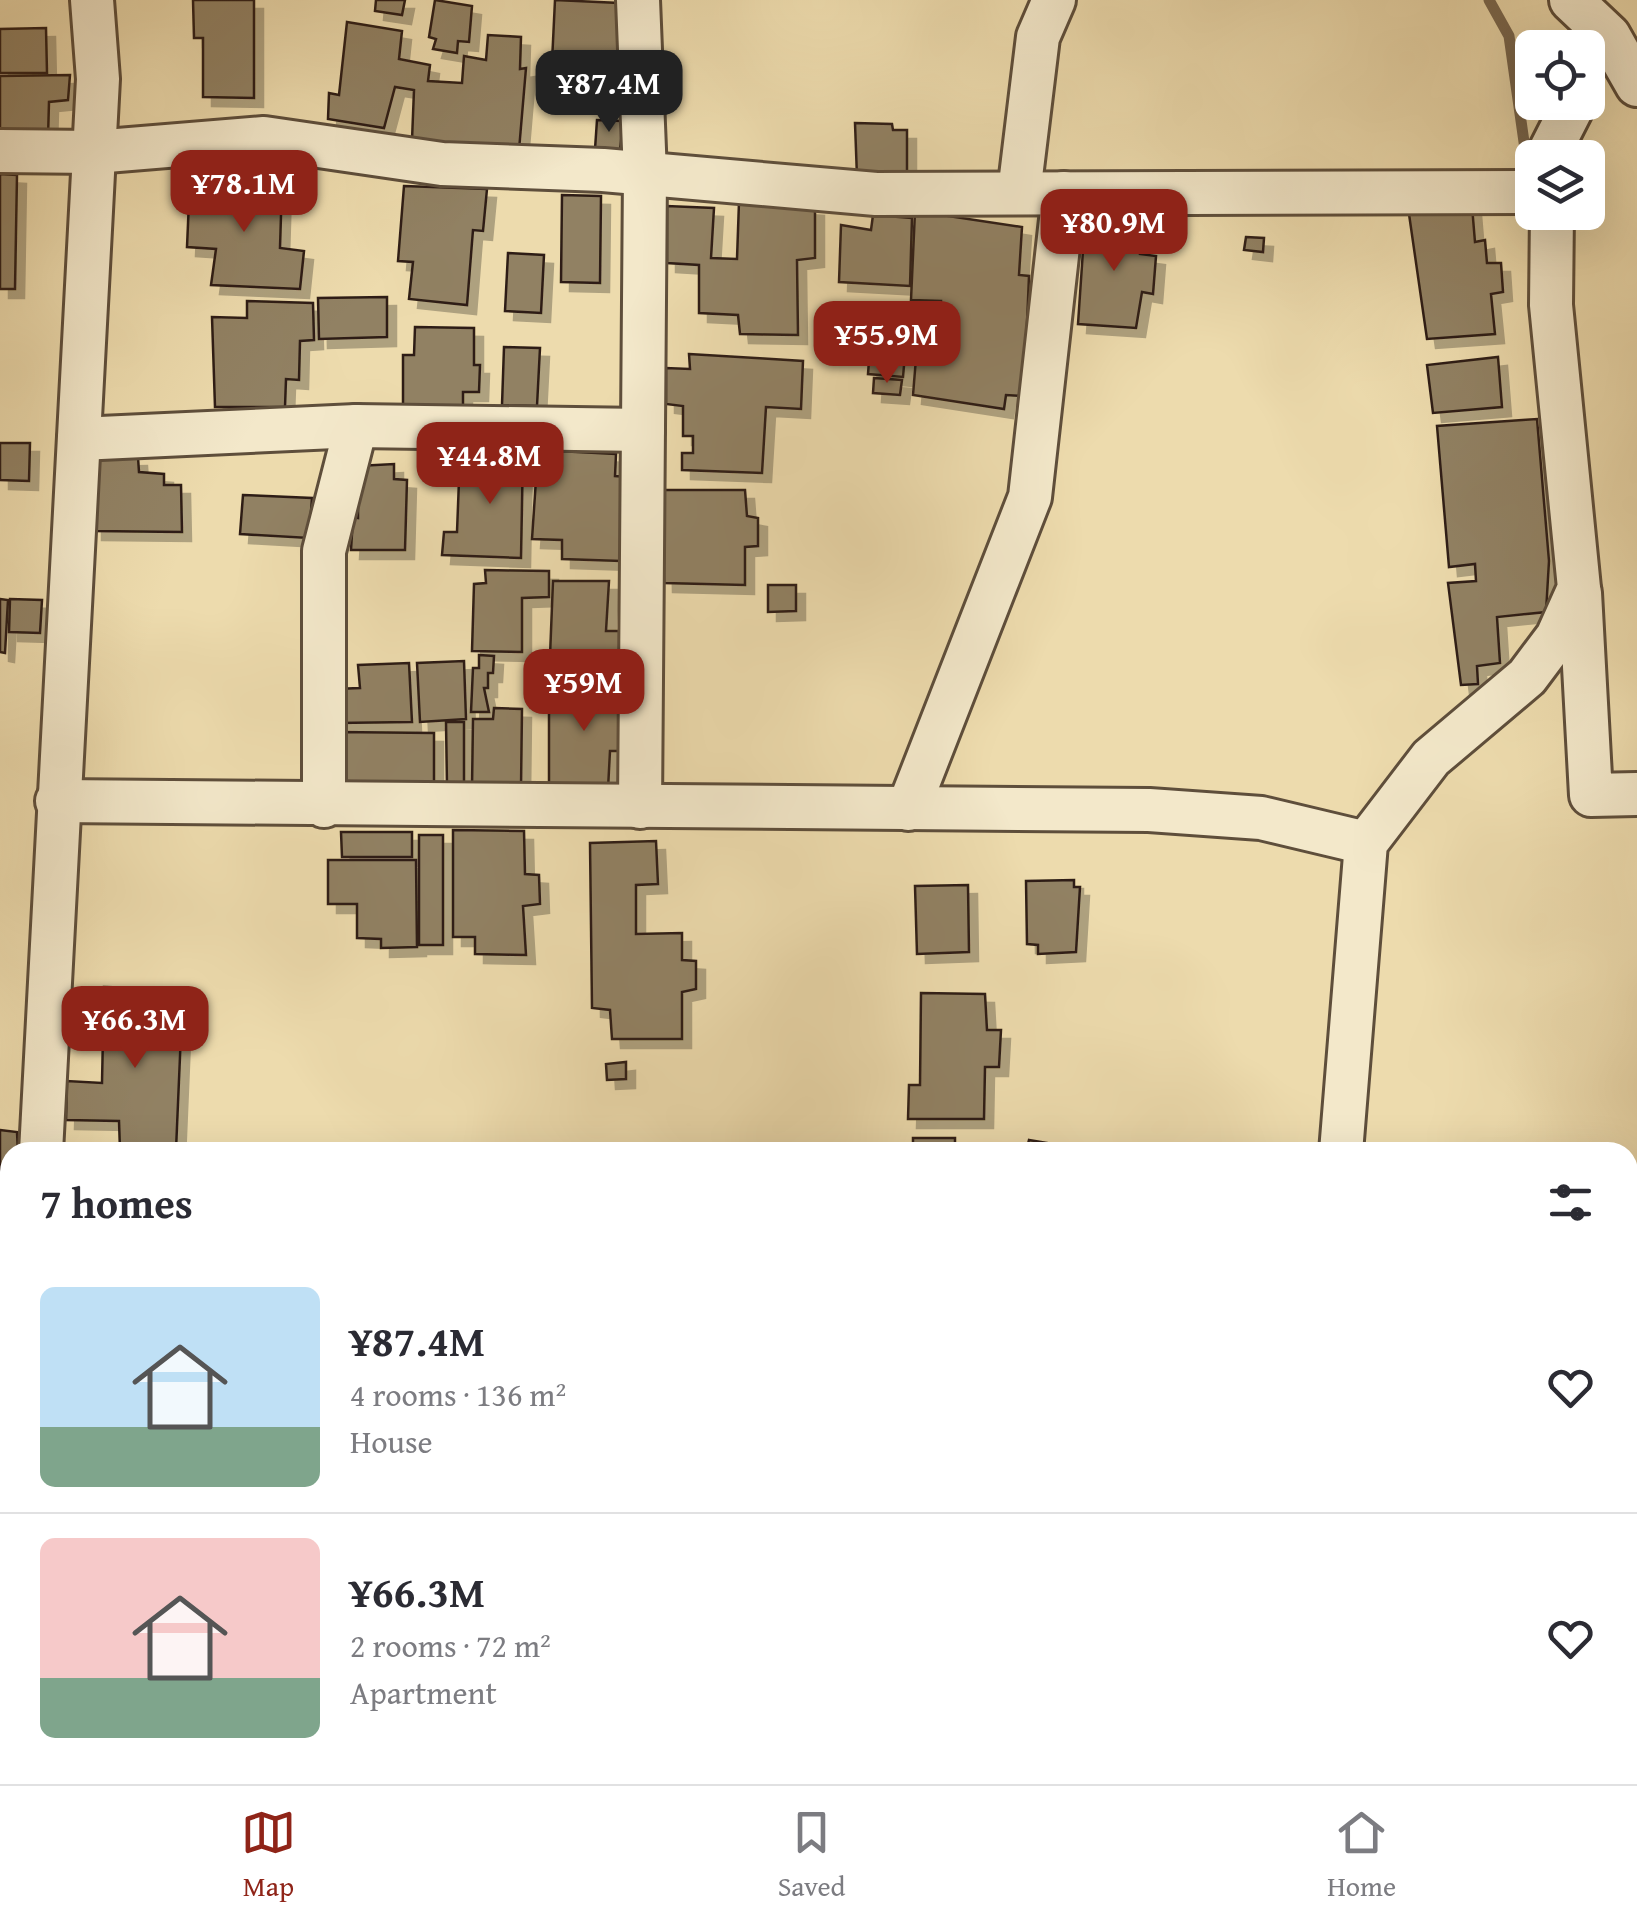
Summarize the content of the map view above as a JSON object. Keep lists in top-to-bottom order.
{
  "page": {
    "price": [
      "¥87.4M",
      "¥78.1M",
      "¥80.9M",
      "¥55.9M",
      "¥44.8M",
      "¥59M",
      "¥66.3M"
    ],
    "heading": "7 homes",
    "list": [
      {
        "name": "¥87.4M",
        "note": "4 rooms · 136 m² · House"
      },
      {
        "name": "¥66.3M",
        "note": "2 rooms · 72 m² · Apartment"
      }
    ],
    "tabs": ["Map", "Saved", "Home"]
  }
}
